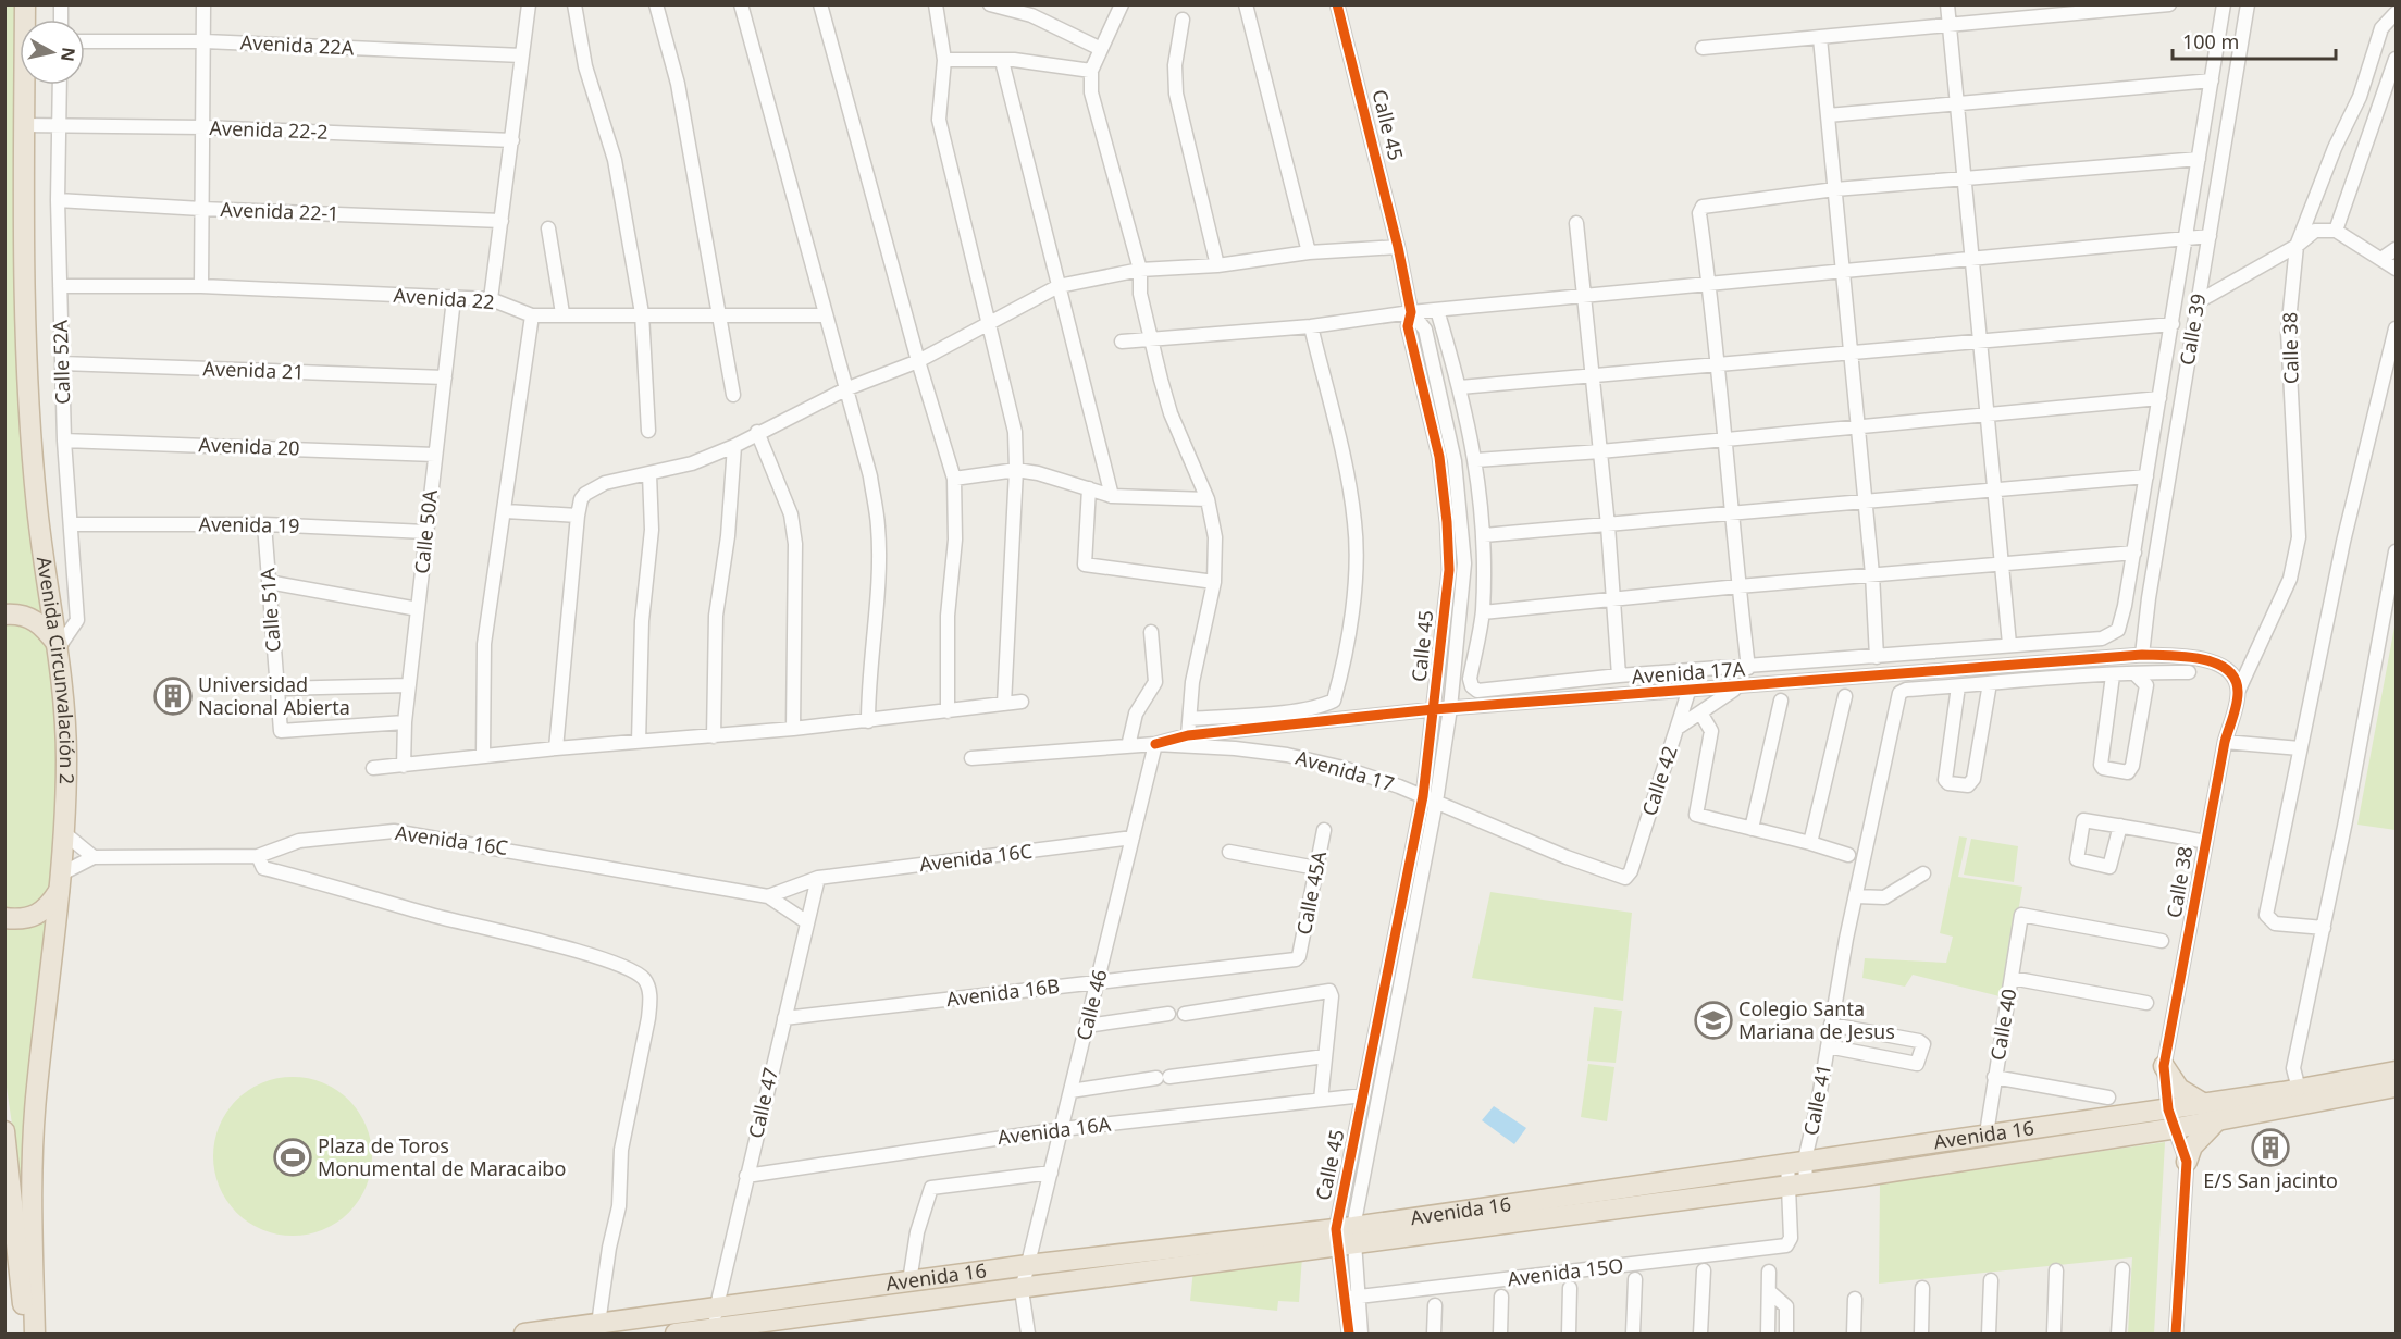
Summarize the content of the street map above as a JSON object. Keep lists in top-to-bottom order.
{
  "streets": {
    "highway": ["Avenida Circunvalación 2", "Avenida 16"],
    "street": [
      "Avenida 22A",
      "Calle 45",
      "Avenida 22-2",
      "Avenida 22-1",
      "Avenida 22",
      "Calle 39",
      "Calle 38",
      "Calle 52A",
      "Avenida 21",
      "Avenida 20",
      "Avenida 19",
      "Calle 50A",
      "Calle 51A",
      "Avenida 17A",
      "Avenida 17",
      "Calle 42",
      "Avenida 16C",
      "Calle 45A",
      "Avenida 16B",
      "Calle 46",
      "Calle 40",
      "Calle 41",
      "Calle 47",
      "Avenida 16A",
      "Avenida 15O"
    ]
  },
  "crossings": [
    ["Calle 45", "Avenida 17A"],
    ["Calle 45", "Avenida 17"],
    ["Calle 45", "Avenida 16A"],
    ["Calle 45", "Avenida 16"],
    ["Calle 45", "Avenida 15O"],
    ["Avenida 22-2", "Calle 52A"],
    ["Avenida 22-2", "Avenida Circunvalación 2"],
    ["Avenida 22-1", "Calle 52A"],
    ["Avenida 22", "Calle 52A"],
    ["Avenida 22", "Calle 50A"],
    ["Calle 39", "Avenida 17A"],
    ["Calle 38", "Avenida 17A"],
    ["Calle 38", "Avenida 16"],
    ["Calle 52A", "Avenida 21"],
    ["Calle 52A", "Avenida 20"],
    ["Calle 52A", "Avenida 19"],
    ["Calle 52A", "Avenida Circunvalación 2"],
    ["Avenida 21", "Calle 50A"],
    ["Avenida 20", "Calle 50A"],
    ["Avenida 19", "Calle 50A"],
    ["Avenida 19", "Calle 51A"],
    ["Calle 50A", "Calle 51A"],
    ["Avenida Circunvalación 2", "Avenida 16C"],
    ["Avenida 17A", "Avenida 17"],
    ["Avenida 17A", "Calle 42"],
    ["Avenida 17A", "Calle 46"],
    ["Avenida 17", "Calle 42"],
    ["Avenida 17", "Calle 46"],
    ["Avenida 16C", "Calle 46"],
    ["Avenida 16C", "Calle 47"],
    ["Calle 45A", "Avenida 16B"],
    ["Avenida 16B", "Calle 46"],
    ["Avenida 16B", "Calle 47"],
    ["Calle 46", "Avenida 16A"],
    ["Calle 46", "Avenida 16"],
    ["Calle 40", "Avenida 16"],
    ["Calle 41", "Avenida 16"],
    ["Calle 41", "Avenida 15O"],
    ["Calle 47", "Avenida 16A"],
    ["Calle 47", "Avenida 16"]
  ],
  "places": {
    "building": ["Universidad Nacional Abierta", "E/S San jacinto"],
    "school or university": ["Colegio Santa Mariana de Jesus"],
    "sports": ["Plaza de Toros Monumental de Maracaibo"]
  },
  "scale_bar": "100 m",
  "north": "right"
}
